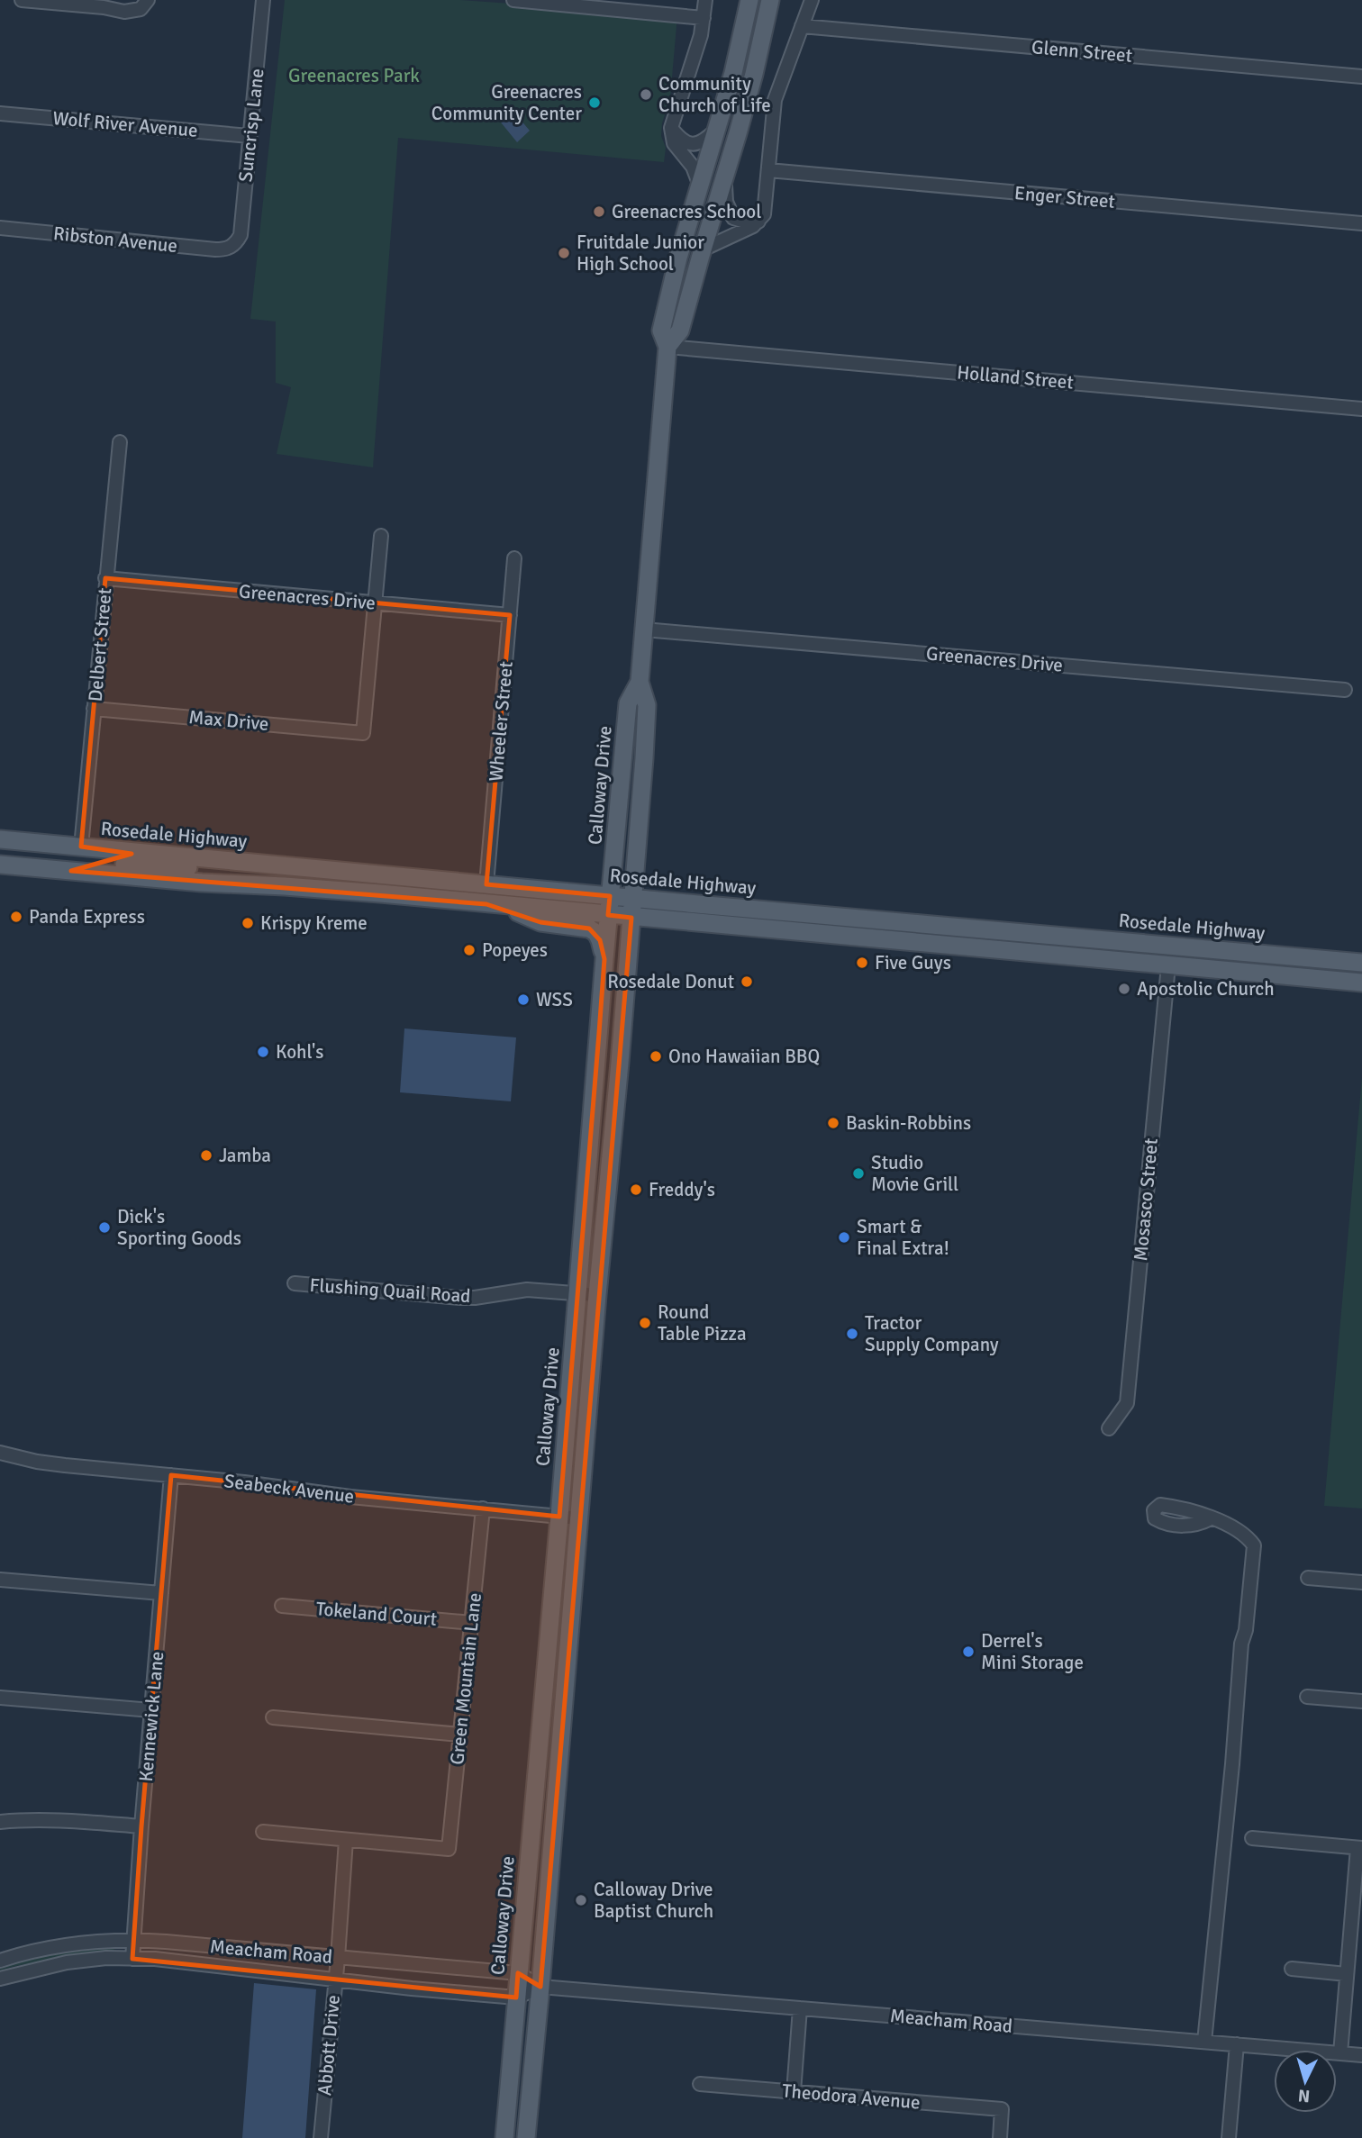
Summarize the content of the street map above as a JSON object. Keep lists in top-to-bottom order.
{
  "streets": {
    "main road": ["Calloway Drive", "Rosedale Highway"],
    "street": [
      "Glenn Street",
      "Wolf River Avenue",
      "Suncrisp Lane",
      "Enger Street",
      "Ribston Avenue",
      "Holland Street",
      "Greenacres Drive",
      "Delbert Street",
      "Max Drive",
      "Wheeler Street",
      "Mosasco Street",
      "Flushing Quail Road",
      "Seabeck Avenue",
      "Tokeland Court",
      "Green Mountain Lane",
      "Kennewick Lane",
      "Meacham Road",
      "Abbott Drive",
      "Theodora Avenue"
    ]
  },
  "crossings": [
    ["Wolf River Avenue", "Suncrisp Lane"],
    ["Suncrisp Lane", "Ribston Avenue"],
    ["Holland Street", "Calloway Drive"],
    ["Greenacres Drive", "Delbert Street"],
    ["Greenacres Drive", "Max Drive"],
    ["Greenacres Drive", "Wheeler Street"],
    ["Greenacres Drive", "Calloway Drive"],
    ["Delbert Street", "Max Drive"],
    ["Delbert Street", "Rosedale Highway"],
    ["Wheeler Street", "Rosedale Highway"],
    ["Calloway Drive", "Rosedale Highway"],
    ["Calloway Drive", "Flushing Quail Road"],
    ["Calloway Drive", "Seabeck Avenue"],
    ["Calloway Drive", "Meacham Road"],
    ["Seabeck Avenue", "Green Mountain Lane"],
    ["Seabeck Avenue", "Kennewick Lane"],
    ["Tokeland Court", "Green Mountain Lane"],
    ["Green Mountain Lane", "Abbott Drive"],
    ["Kennewick Lane", "Meacham Road"],
    ["Meacham Road", "Abbott Drive"]
  ],
  "parks": ["Greenacres Park"],
  "places": [
    "Community Church of Life",
    "Greenacres Community Center",
    "Greenacres School",
    "Fruitdale Junior High School",
    "Panda Express",
    "Krispy Kreme",
    "Popeyes",
    "Five Guys",
    "Rosedale Donut",
    "Apostolic Church",
    "WSS",
    "Kohl's",
    "Ono Hawaiian BBQ",
    "Baskin-Robbins",
    "Jamba",
    "Studio Movie Grill",
    "Freddy's",
    "Dick's Sporting Goods",
    "Smart & Final Extra!",
    "Round Table Pizza",
    "Tractor Supply Company",
    "Derrel's Mini Storage",
    "Calloway Drive Baptist Church"
  ],
  "north": "bottom"
}
